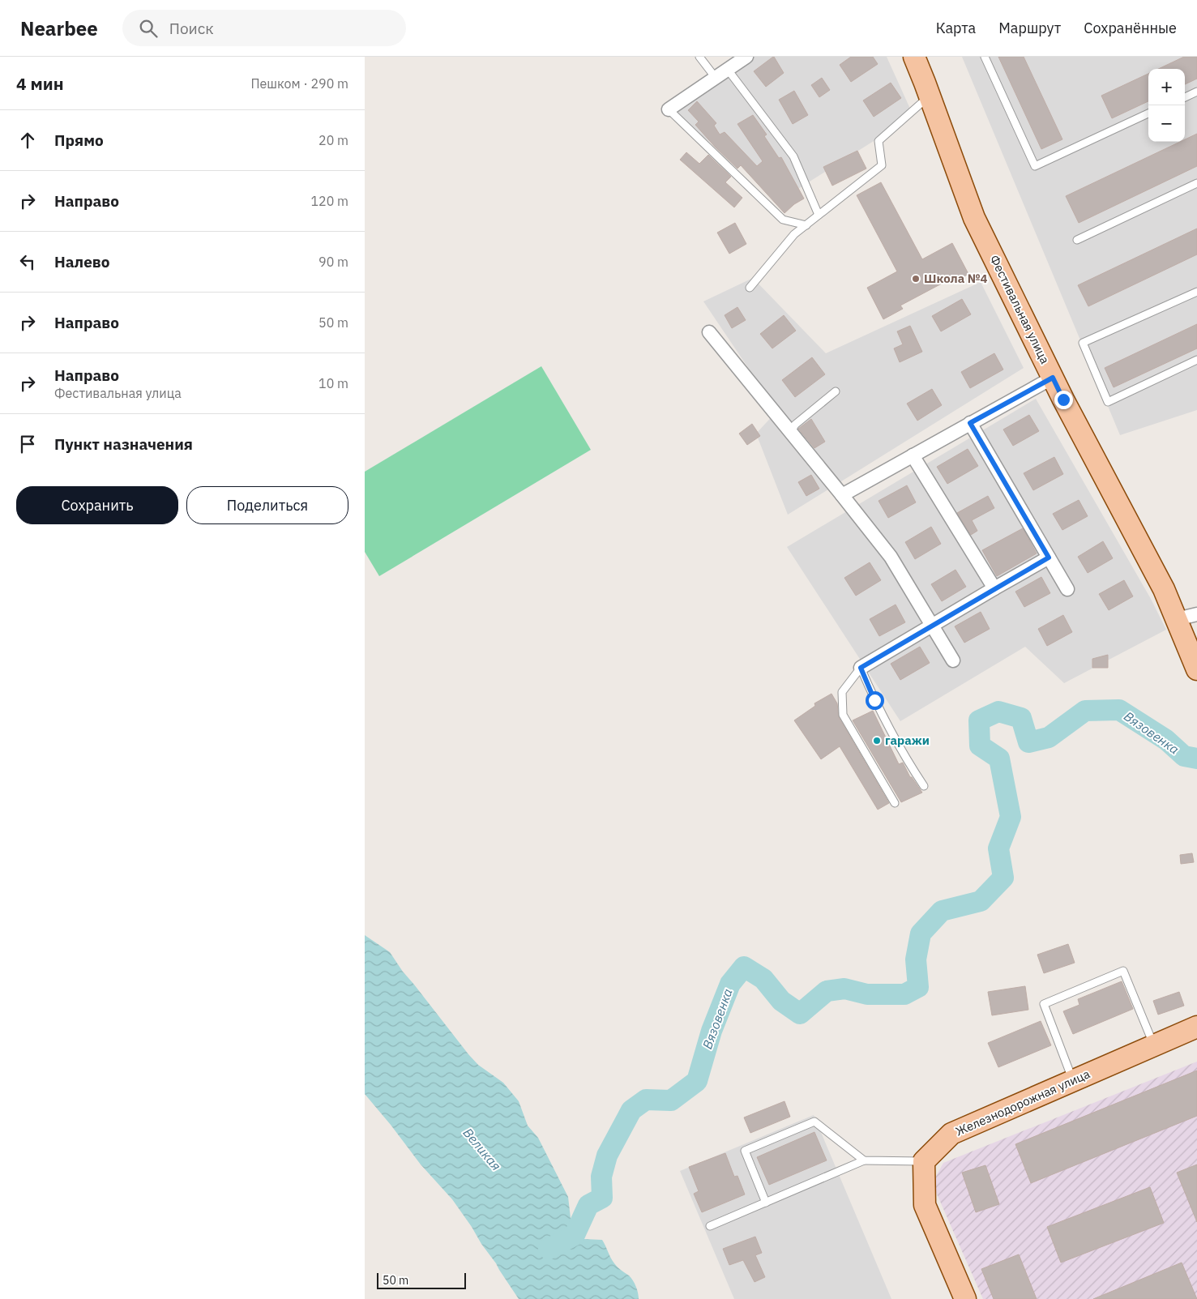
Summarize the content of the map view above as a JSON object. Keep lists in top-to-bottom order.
{
  "streets": {
    "main road": ["Фестивальная улица", "Железнодорожная улица"]
  },
  "water": ["Вязовенка", "Великая"],
  "places": ["Школа №4", "гаражи"],
  "scale_bar": "50 m",
  "page": {
    "header": "Nearbee",
    "search": "Поиск",
    "nav": ["Карта", "Маршрут", "Сохранённые"],
    "heading": ["4 мин", "Пешком · 290 m"],
    "map_buttons": ["+", "−"],
    "list": [
      ["Прямо", "20 m"],
      ["Направо", "120 m"],
      ["Налево", "90 m"],
      ["Направо", "50 m"],
      ["Направо", "Фестивальная улица", "10 m"],
      "Пункт назначения"
    ],
    "buttons": ["Сохранить", "Поделиться"],
    "scale": "50 m"
  }
}
